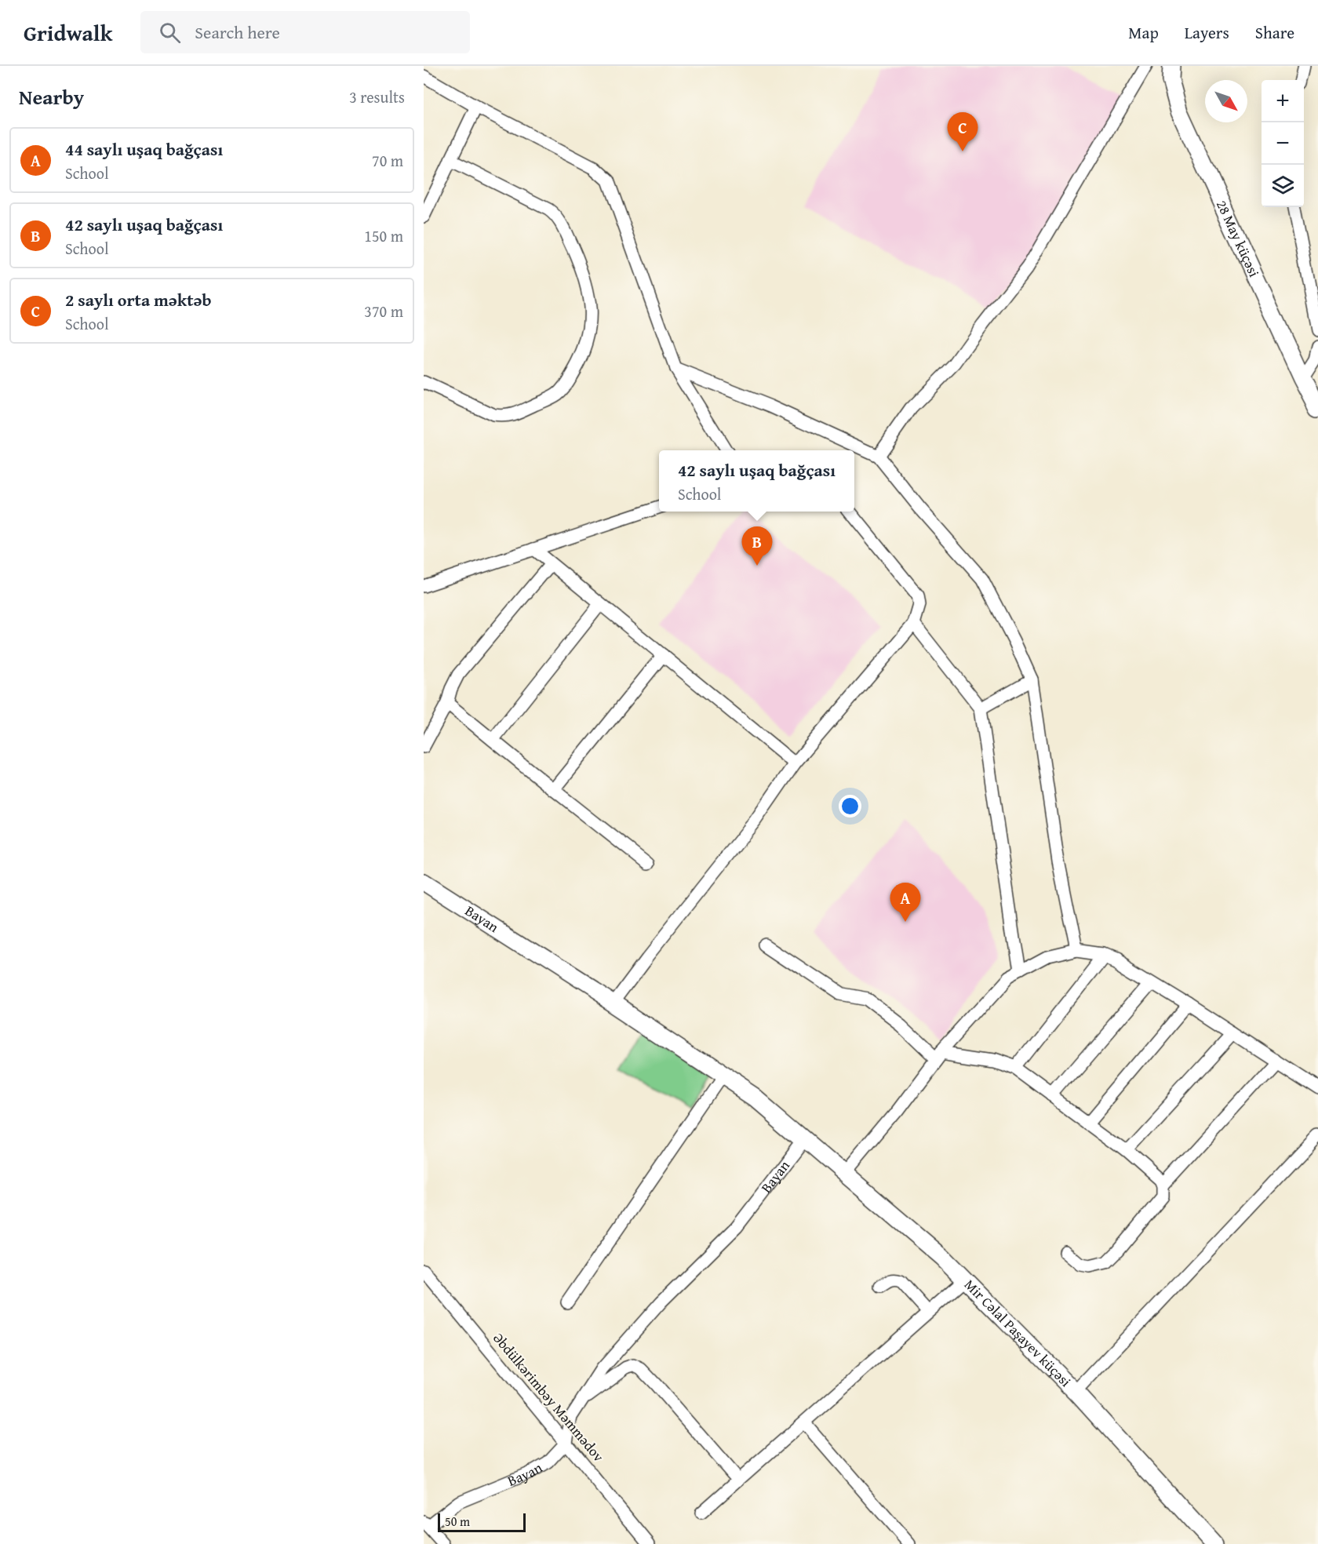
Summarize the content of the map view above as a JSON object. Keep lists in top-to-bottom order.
{
  "streets": {
    "street": [
      "28 May küçəsi",
      "Bayan",
      "Mir Cəlal Paşayev küçəsi",
      "Əbdülkərimbəy Məmmədov"
    ]
  },
  "crossings": [
    ["Bayan", "Mir Cəlal Paşayev küçəsi"],
    ["Bayan", "Əbdülkərimbəy Məmmədov"]
  ],
  "scale_bar": "50 m",
  "north": "bottom right",
  "page": {
    "header": "Gridwalk",
    "search": "Search here",
    "nav": ["Map", "Layers", "Share"],
    "heading": ["Nearby", "3 results"],
    "map_buttons": ["+", "−"],
    "pins": ["C", "B", "A"],
    "list": [
      {
        "mark": "A",
        "name": "44 saylı uşaq bağçası",
        "note": "School",
        "value": "70 m"
      },
      {
        "mark": "B",
        "name": "42 saylı uşaq bağçası",
        "note": "School",
        "value": "150 m"
      },
      {
        "mark": "C",
        "name": "2 saylı orta məktəb",
        "note": "School",
        "value": "370 m"
      }
    ],
    "popup": ["42 saylı uşaq bağçası", "School"],
    "scale": "50 m"
  }
}
